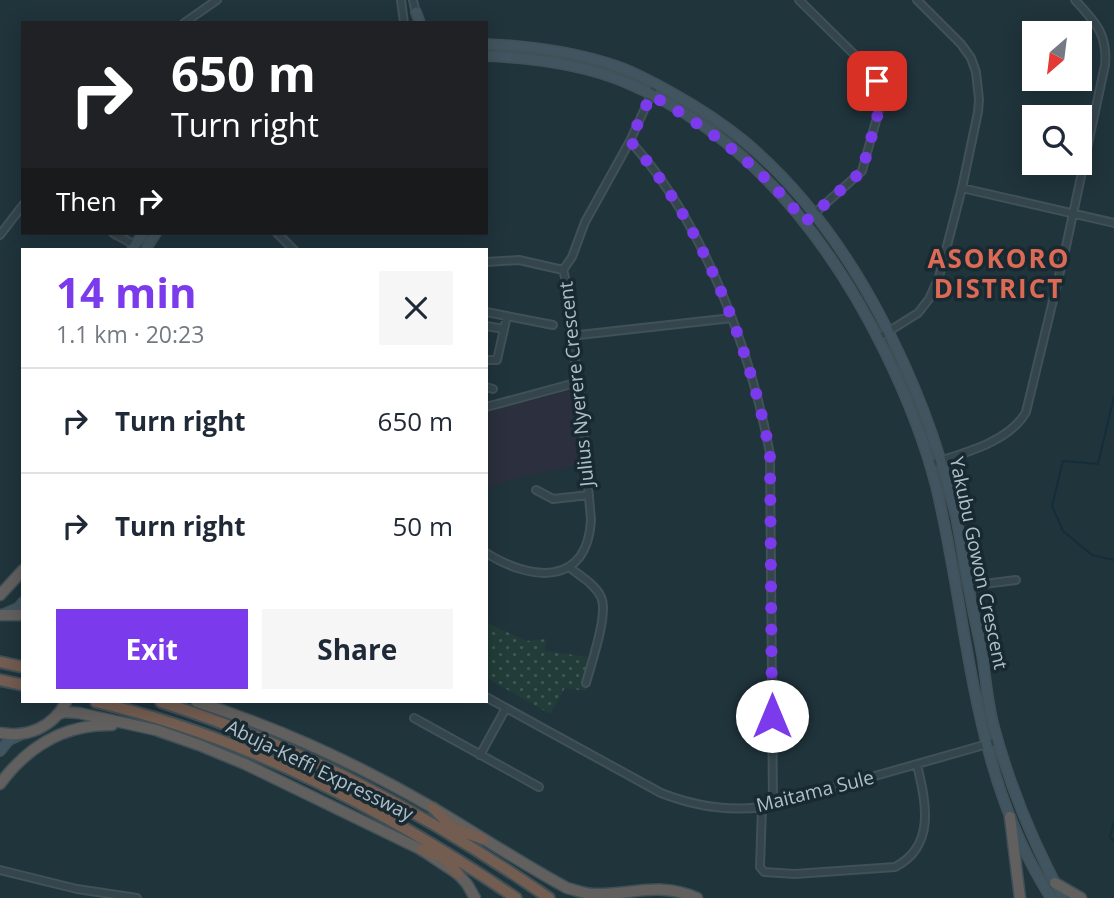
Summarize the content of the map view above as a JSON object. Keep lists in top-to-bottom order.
{
  "streets": {
    "highway": ["Abuja-Keffi Expressway"],
    "main road": ["Yakubu Gowon Crescent"],
    "street": ["Julius Nyerere Crescent", "Maitama Sule"]
  },
  "crossings": [
    ["Julius Nyerere Crescent", "Yakubu Gowon Crescent"],
    ["Yakubu Gowon Crescent", "Maitama Sule"]
  ],
  "districts": ["ASOKORO DISTRICT"],
  "north": "bottom left",
  "page": {
    "turn": ["650 m", "Turn right"],
    "then": "Then",
    "heading": ["14 min", "1.1 km · 20:23"],
    "list": [
      {
        "name": "Turn right",
        "value": "650 m"
      },
      {
        "name": "Turn right",
        "value": "50 m"
      }
    ],
    "buttons": ["Exit", "Share"]
  }
}
